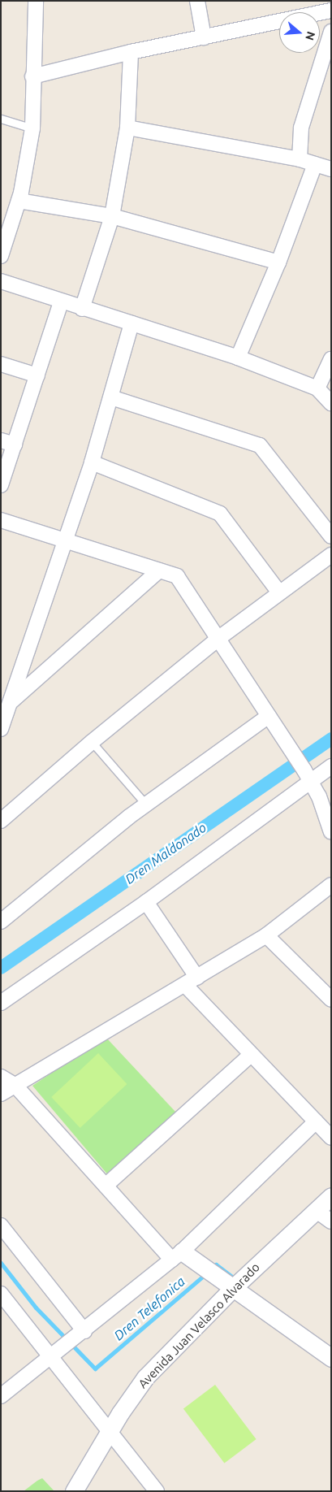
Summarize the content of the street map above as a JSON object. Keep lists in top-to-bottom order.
{
  "streets": {
    "street": ["Avenida Juan Velasco Alvarado"]
  },
  "water": ["Dren Maldonado", "Dren Telefonica"],
  "north": "right"
}
